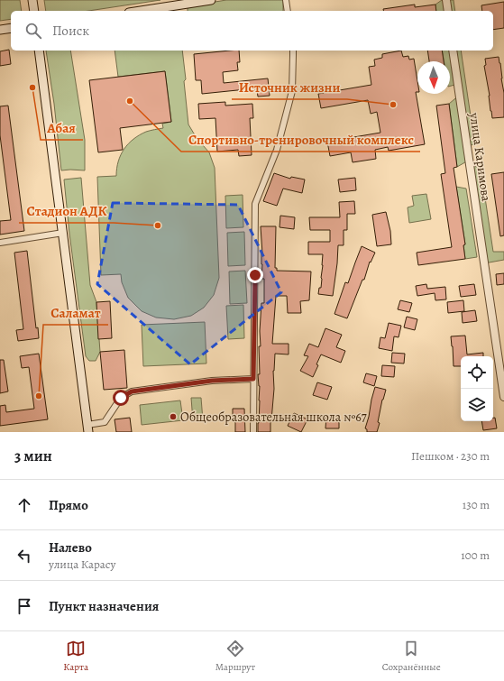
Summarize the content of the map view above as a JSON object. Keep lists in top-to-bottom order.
{
  "streets": {
    "street": ["улица Каримова"]
  },
  "places": [
    "Абая",
    "Спортивно-тренировочный комплекс",
    "Источник жизни",
    "Стадион АДК",
    "Саламат",
    "Общеобразовательная школа №67"
  ],
  "north": "bottom",
  "page": {
    "search": "Поиск",
    "heading": ["3 мин", "Пешком · 230 m"],
    "list": [
      ["Прямо", "130 m"],
      ["Налево", "улица Карасу", "100 m"],
      "Пункт назначения"
    ],
    "nav": ["Карта", "Маршрут", "Сохранённые"]
  }
}
